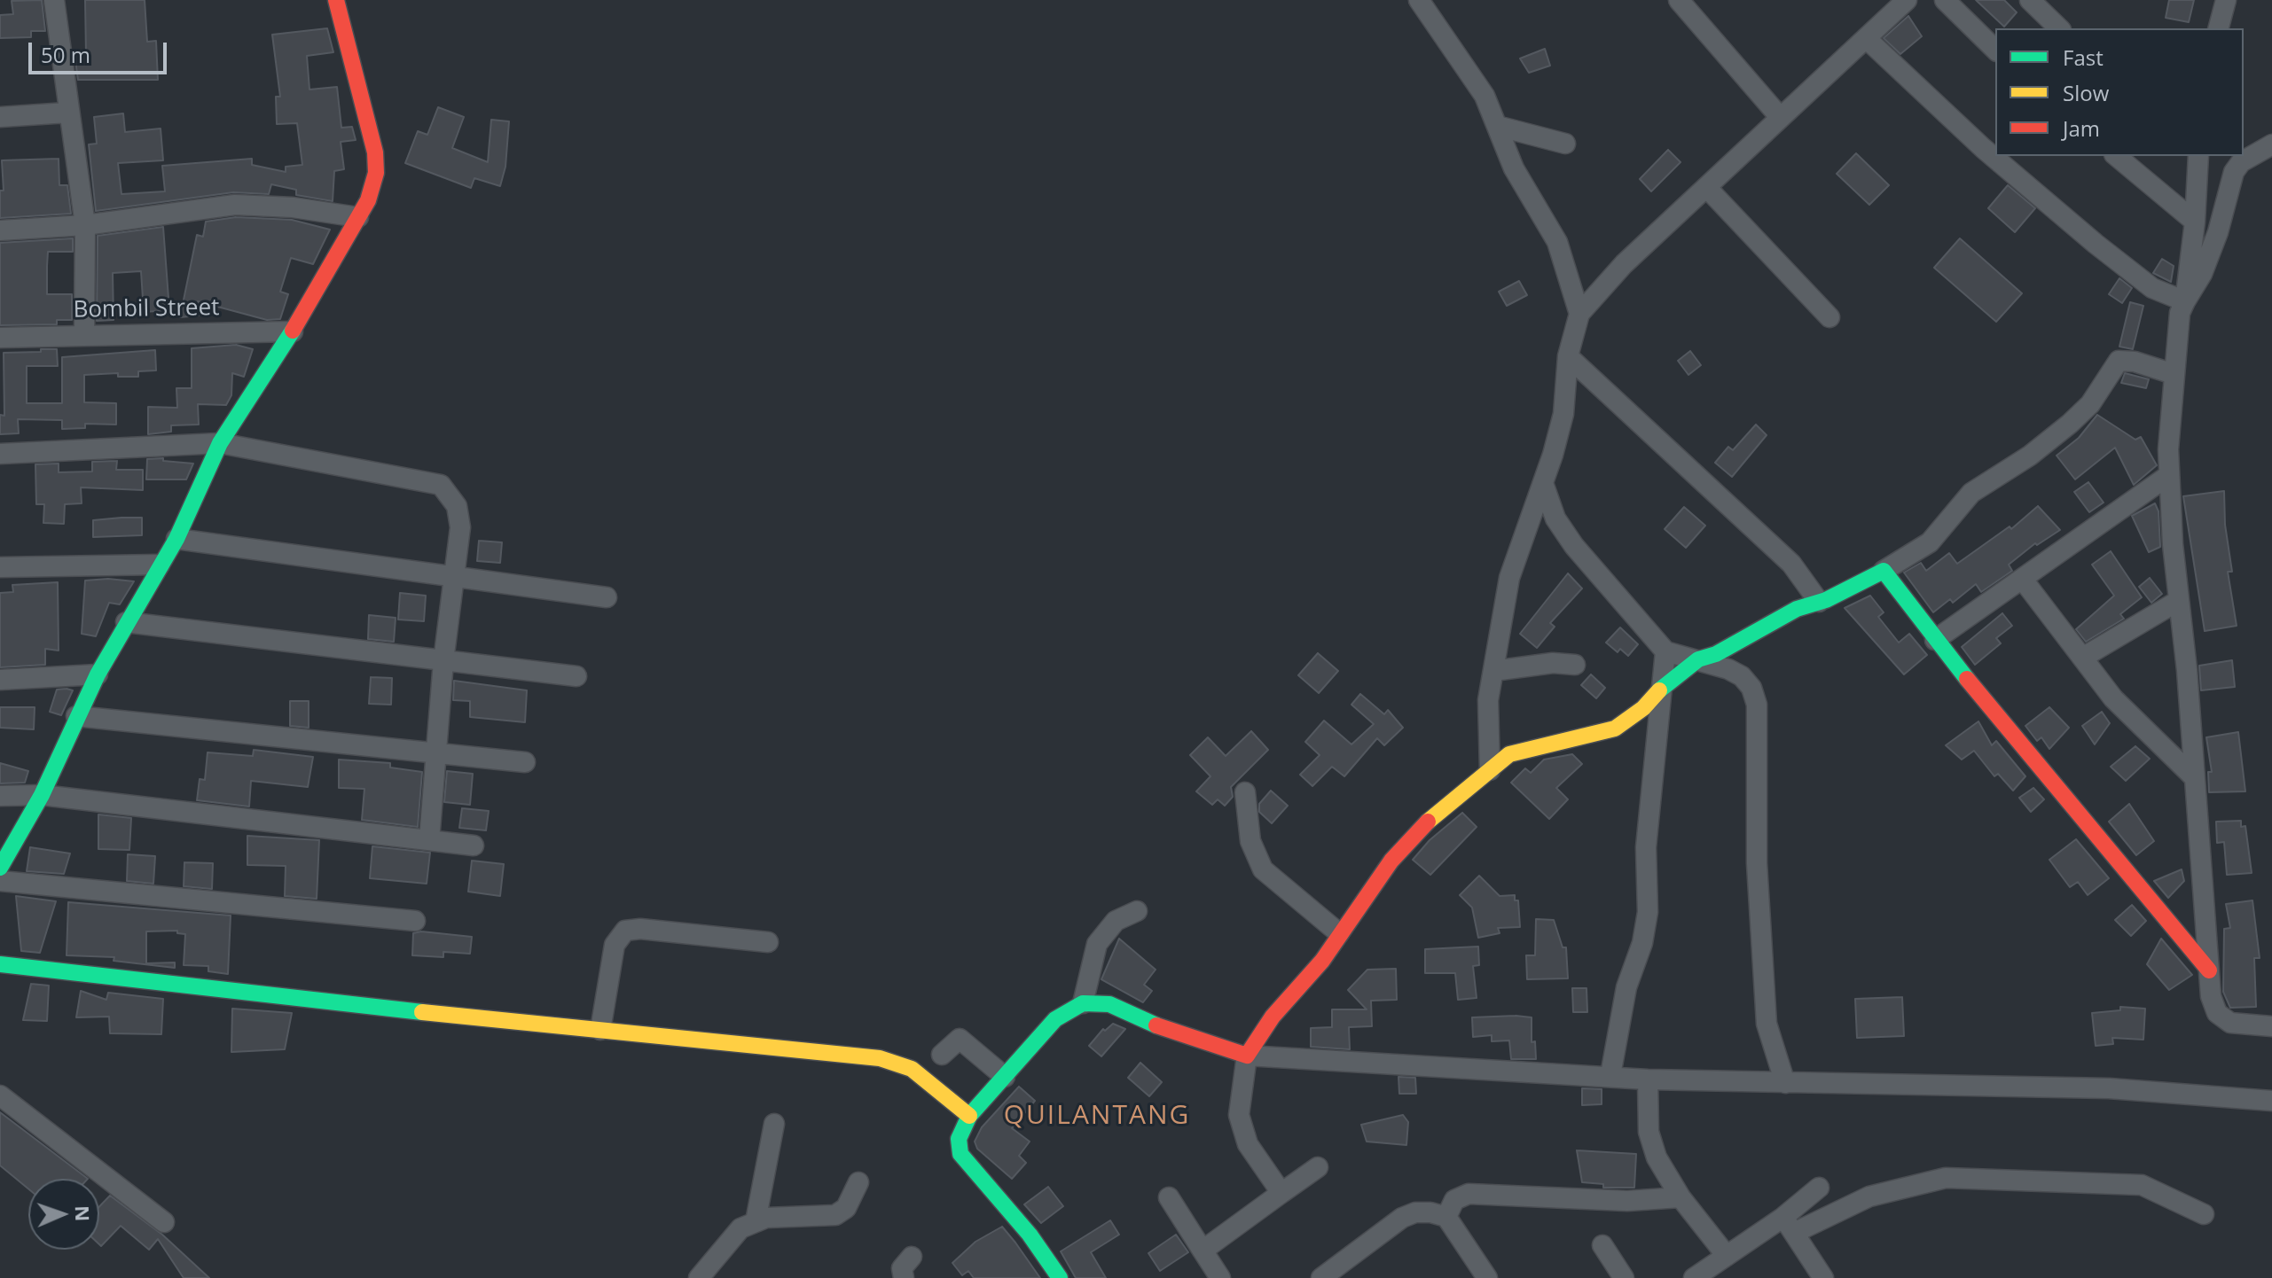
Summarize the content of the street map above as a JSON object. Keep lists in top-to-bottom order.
{
  "streets": {
    "street": ["Bombil Street"]
  },
  "districts": ["QUILANTANG"],
  "legend": ["Fast", "Slow", "Jam"],
  "scale_bar": "50 m",
  "north": "right"
}
